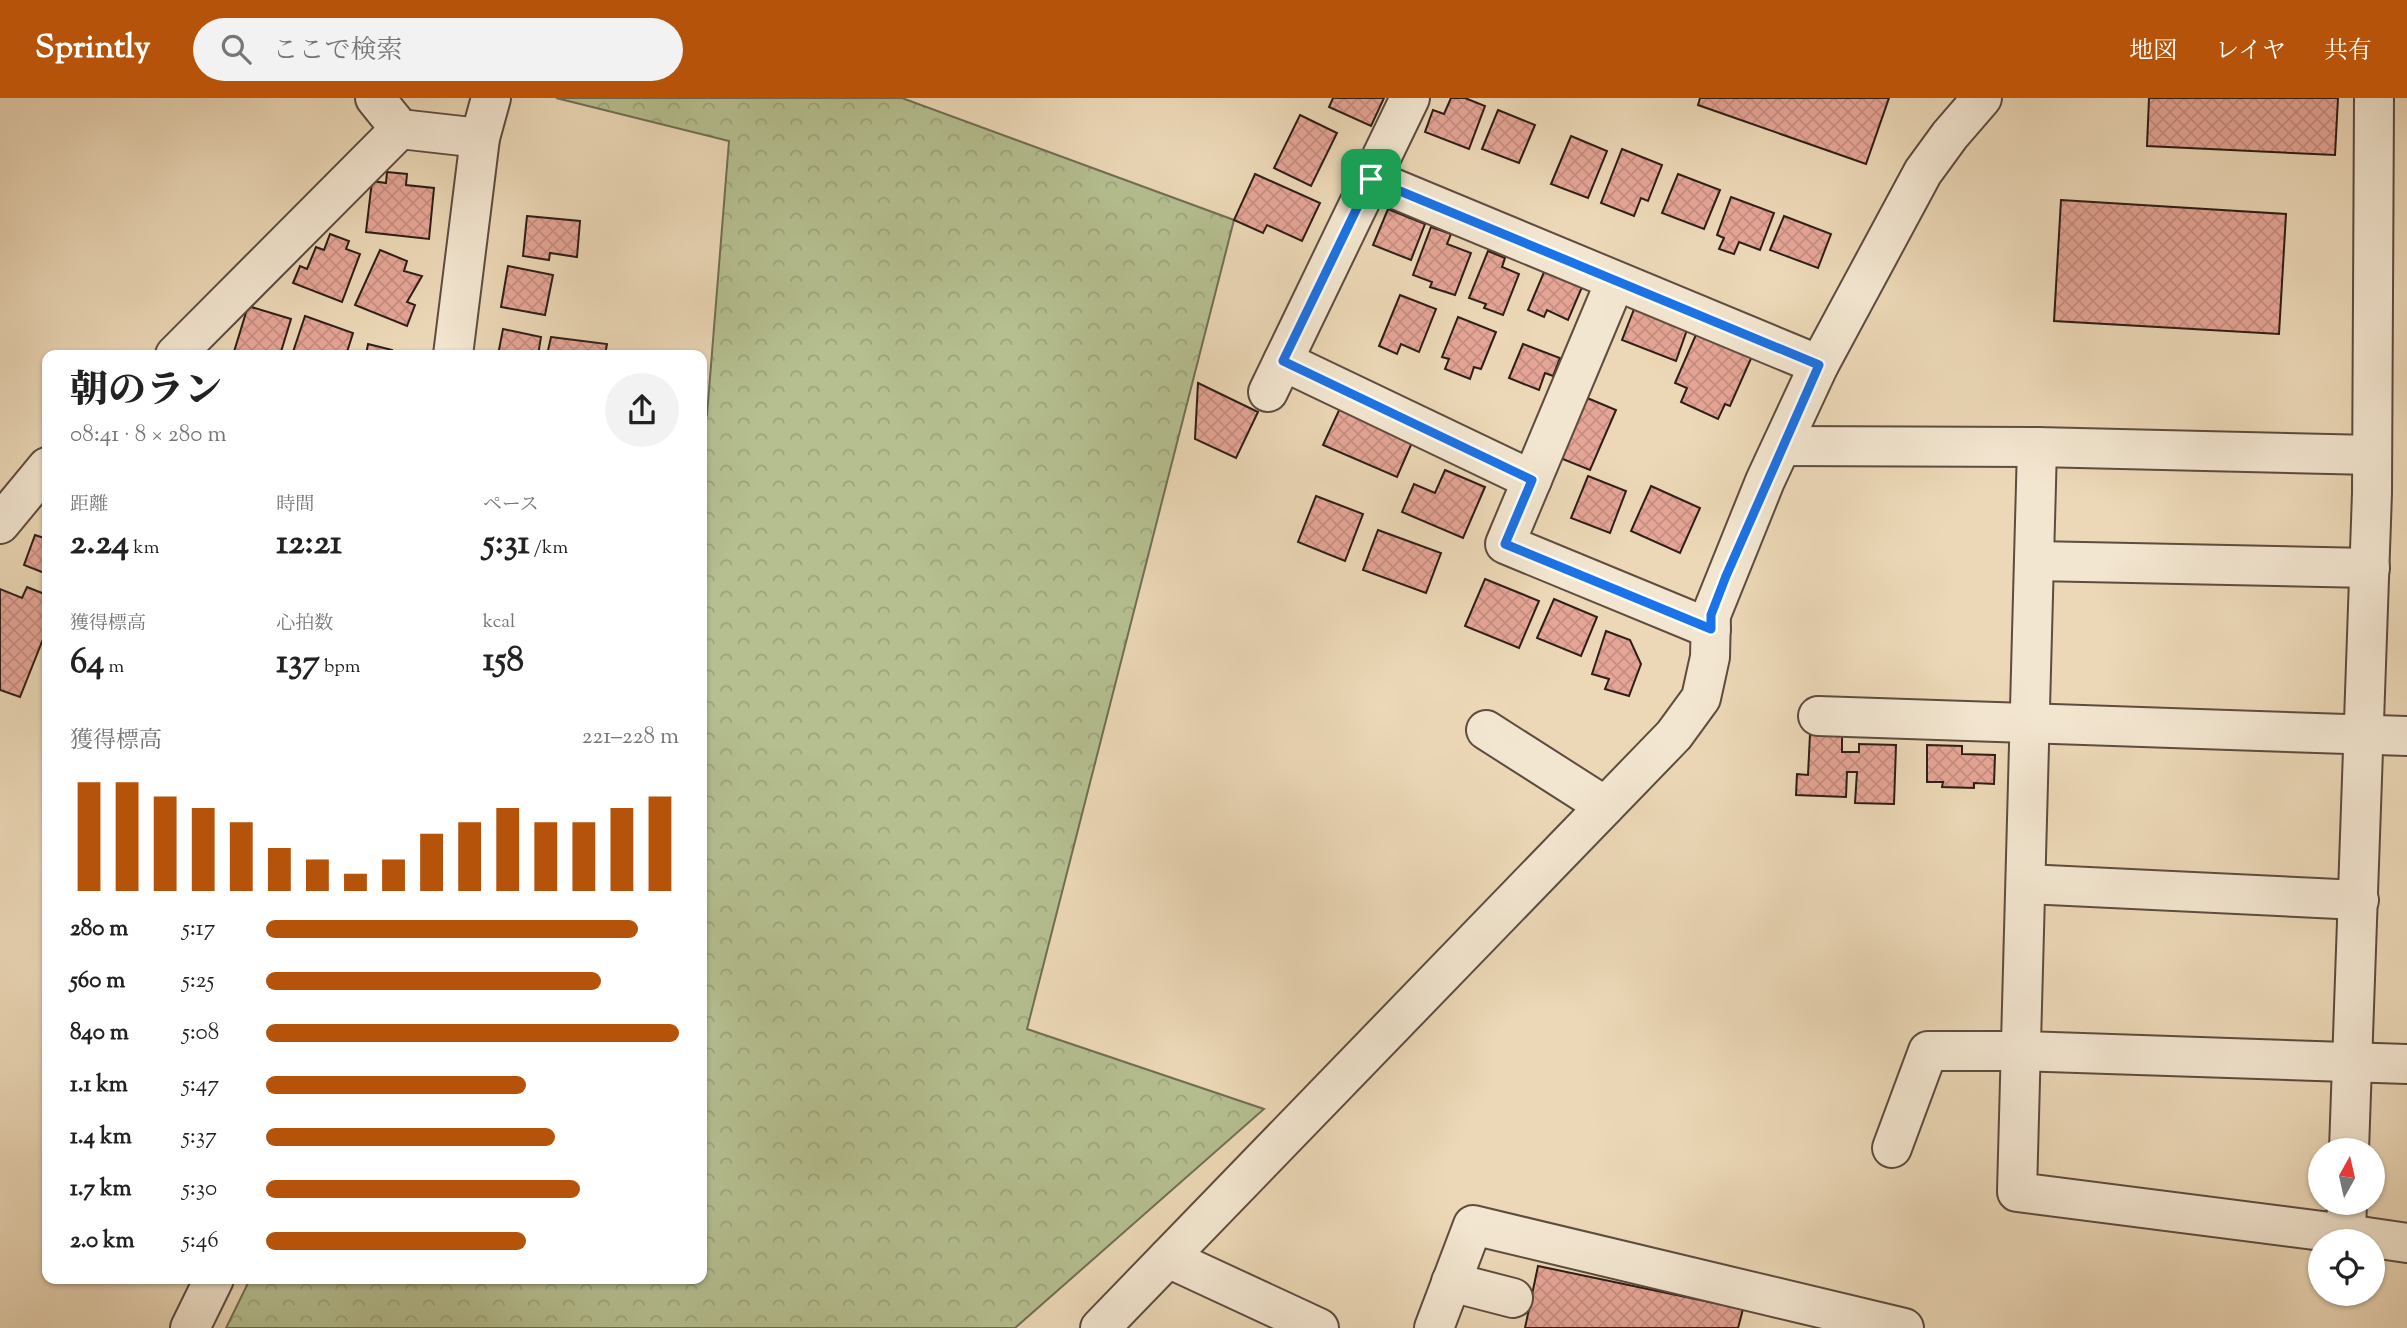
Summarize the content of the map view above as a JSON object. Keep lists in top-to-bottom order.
{
  "north": "top",
  "page": {
    "header": "Sprintly",
    "search": "ここで検索",
    "nav": ["地図", "レイヤ", "共有"],
    "heading": ["朝のラン", "08:41 · 8 × 280 m"],
    "stats": [
      ["距離", "2.24 km"],
      ["時間", "12:21"],
      ["ペース", "5:31 /km"],
      ["獲得標高", "64 m"],
      ["心拍数", "137 bpm"],
      ["kcal", "158"]
    ],
    "chart": ["獲得標高", "221–228 m"],
    "list": [
      {
        "name": "280 m",
        "note": "5:17"
      },
      {
        "name": "560 m",
        "note": "5:25"
      },
      {
        "name": "840 m",
        "note": "5:08"
      },
      {
        "name": "1.1 km",
        "note": "5:47"
      },
      {
        "name": "1.4 km",
        "note": "5:37"
      },
      {
        "name": "1.7 km",
        "note": "5:30"
      },
      {
        "name": "2.0 km",
        "note": "5:46"
      }
    ]
  }
}
